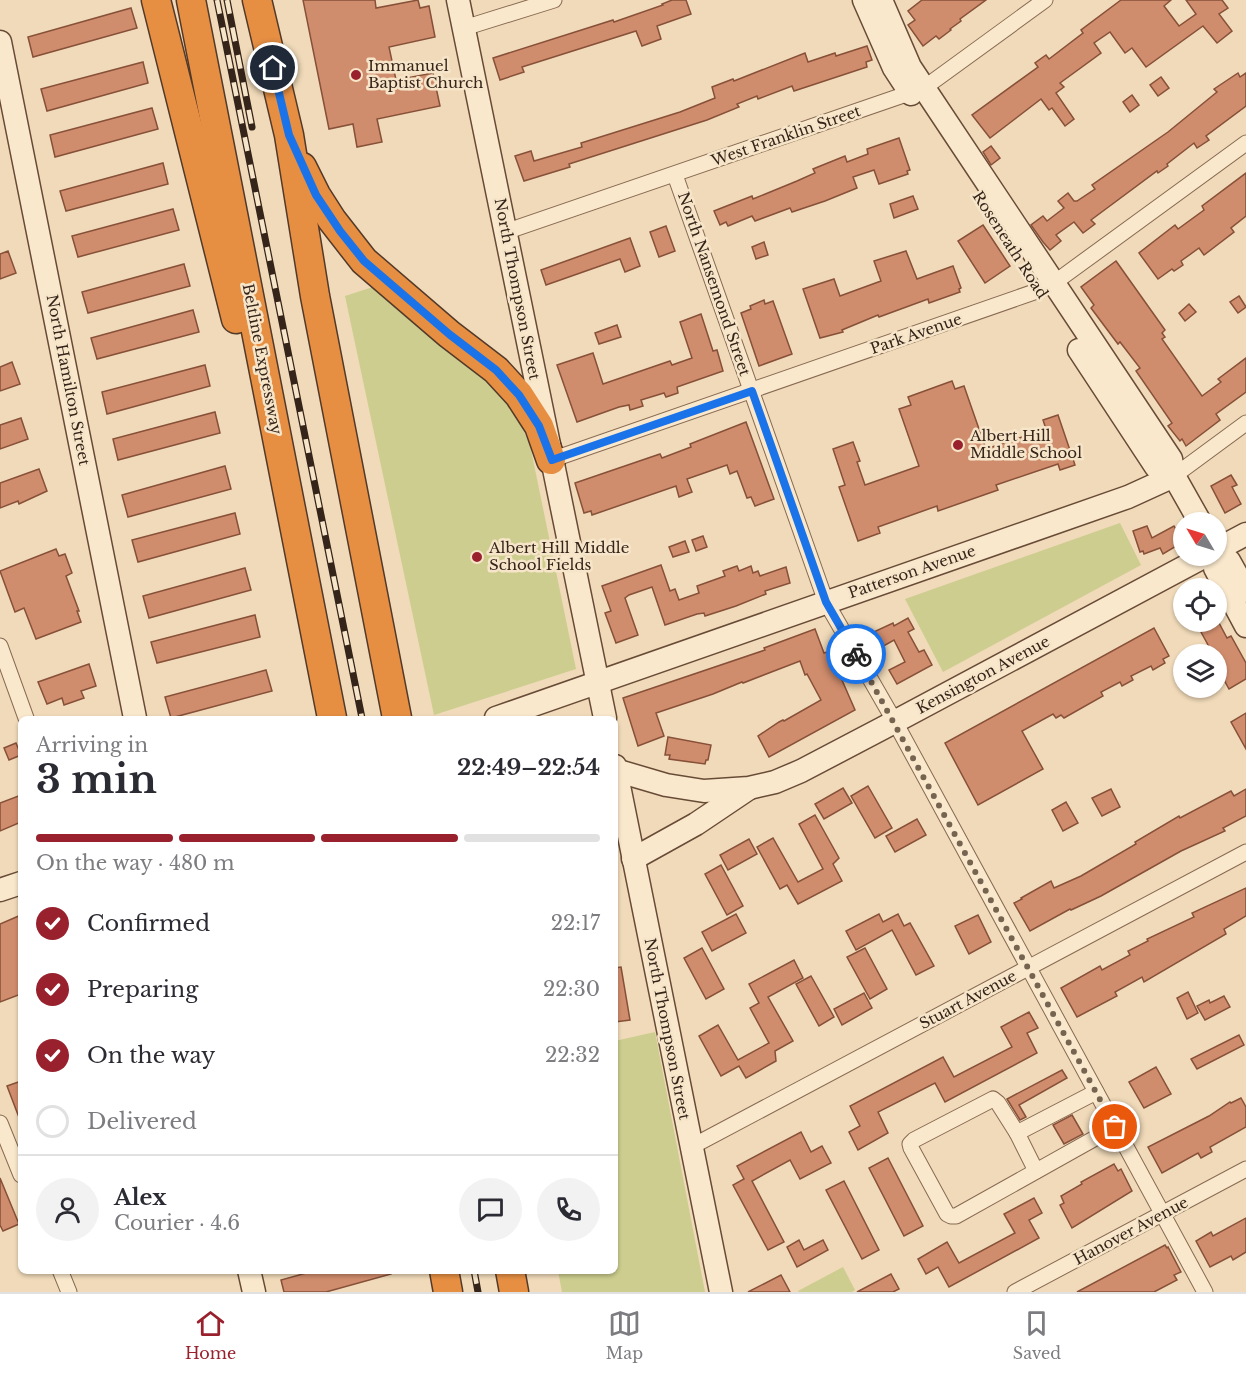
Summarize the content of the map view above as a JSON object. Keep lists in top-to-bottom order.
{
  "streets": {
    "highway": ["Beltline Expressway"],
    "street": [
      "West Franklin Street",
      "Roseneath Road",
      "North Nansemond Street",
      "North Thompson Street",
      "Park Avenue",
      "North Hamilton Street",
      "Patterson Avenue",
      "Kensington Avenue",
      "Stuart Avenue",
      "Hanover Avenue"
    ]
  },
  "crossings": [
    ["West Franklin Street", "Roseneath Road"],
    ["West Franklin Street", "North Nansemond Street"],
    ["West Franklin Street", "North Thompson Street"],
    ["Roseneath Road", "Park Avenue"],
    ["Roseneath Road", "Patterson Avenue"],
    ["North Nansemond Street", "Park Avenue"],
    ["North Nansemond Street", "Patterson Avenue"],
    ["North Nansemond Street", "Kensington Avenue"],
    ["North Nansemond Street", "Stuart Avenue"],
    ["North Nansemond Street", "Hanover Avenue"],
    ["North Thompson Street", "Park Avenue"],
    ["North Thompson Street", "Patterson Avenue"],
    ["North Thompson Street", "Stuart Avenue"]
  ],
  "places": ["Immanuel Baptist Church", "Albert Hill Middle School", "Albert Hill Middle School Fields"],
  "north": "top left",
  "page": {
    "heading": ["3 min", "Arriving in", "22:49–22:54"],
    "panel": ["Alex", "Courier · 4.6"],
    "bar": "On the way · 480 m",
    "list": [
      ["Confirmed", "22:17"],
      ["Preparing", "22:30"],
      ["On the way", "22:32"],
      "Delivered"
    ],
    "tabs": ["Home", "Map", "Saved"]
  }
}
